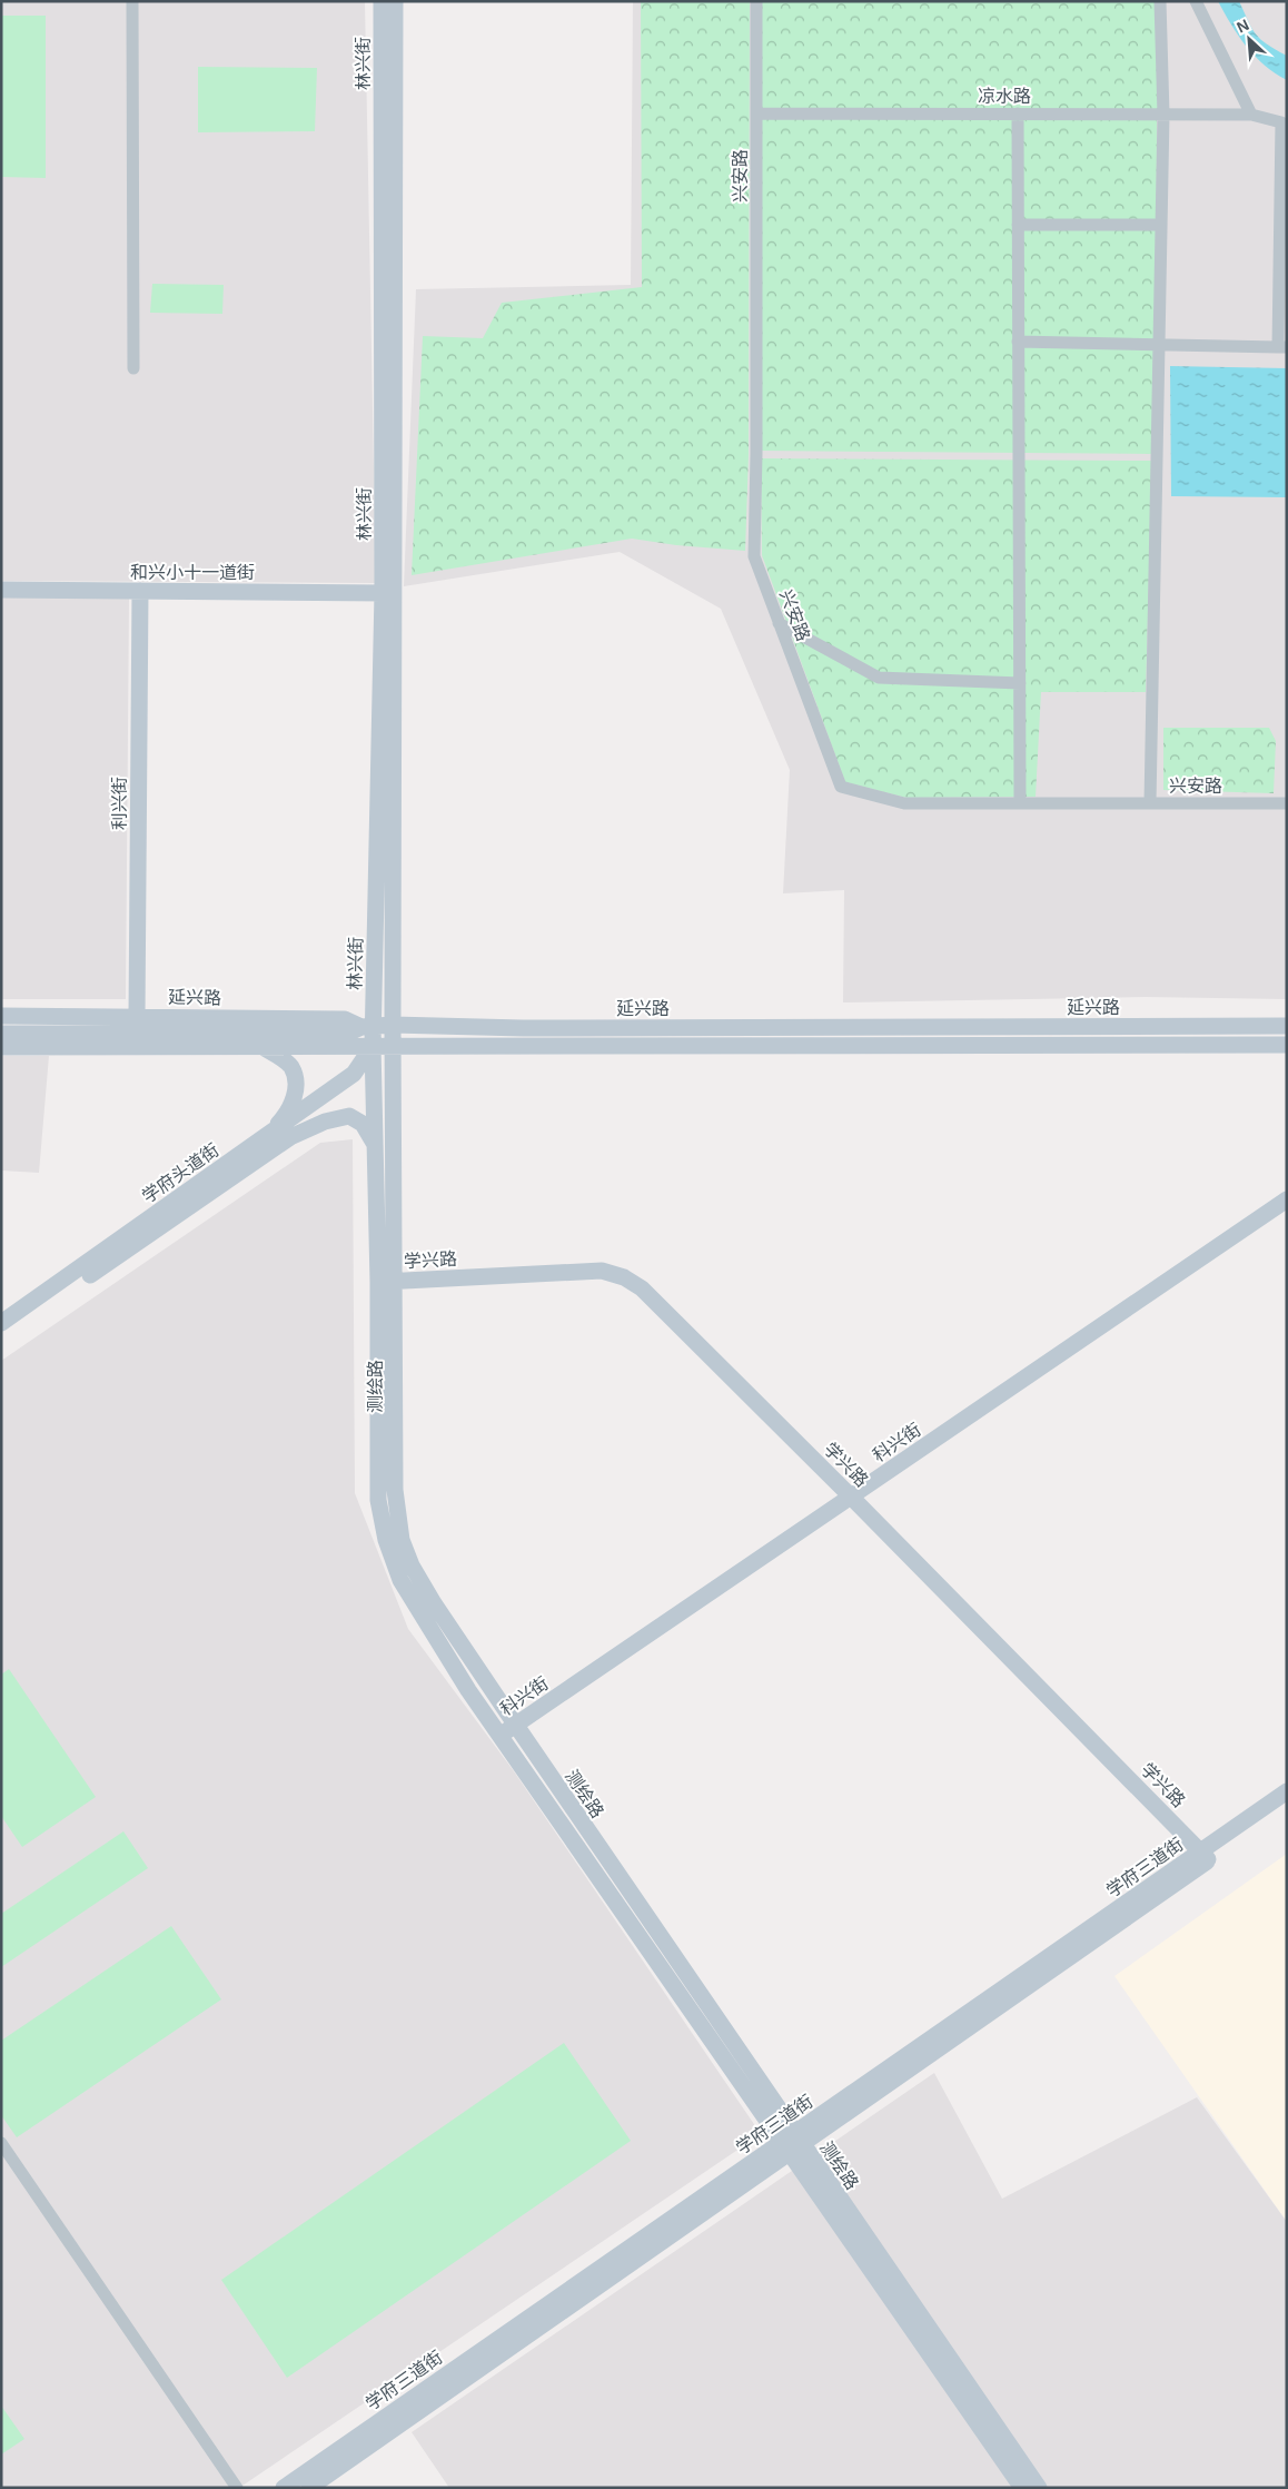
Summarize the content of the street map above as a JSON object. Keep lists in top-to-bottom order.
{
  "streets": {
    "main road": [
      "林兴街",
      "和兴小十一道街",
      "利兴街",
      "延兴路",
      "学府头道街",
      "学兴路",
      "测绘路",
      "科兴街",
      "学府三道街"
    ],
    "street": ["凉水路", "兴安路"]
  },
  "crossings": [
    ["林兴街", "和兴小十一道街"],
    ["林兴街", "延兴路"],
    ["林兴街", "测绘路"],
    ["凉水路", "兴安路"],
    ["和兴小十一道街", "利兴街"],
    ["利兴街", "延兴路"],
    ["延兴路", "学府头道街"],
    ["延兴路", "测绘路"],
    ["学府头道街", "测绘路"],
    ["学兴路", "测绘路"],
    ["学兴路", "科兴街"],
    ["学兴路", "学府三道街"],
    ["测绘路", "科兴街"],
    ["测绘路", "学府三道街"]
  ],
  "north": "top left"
}
